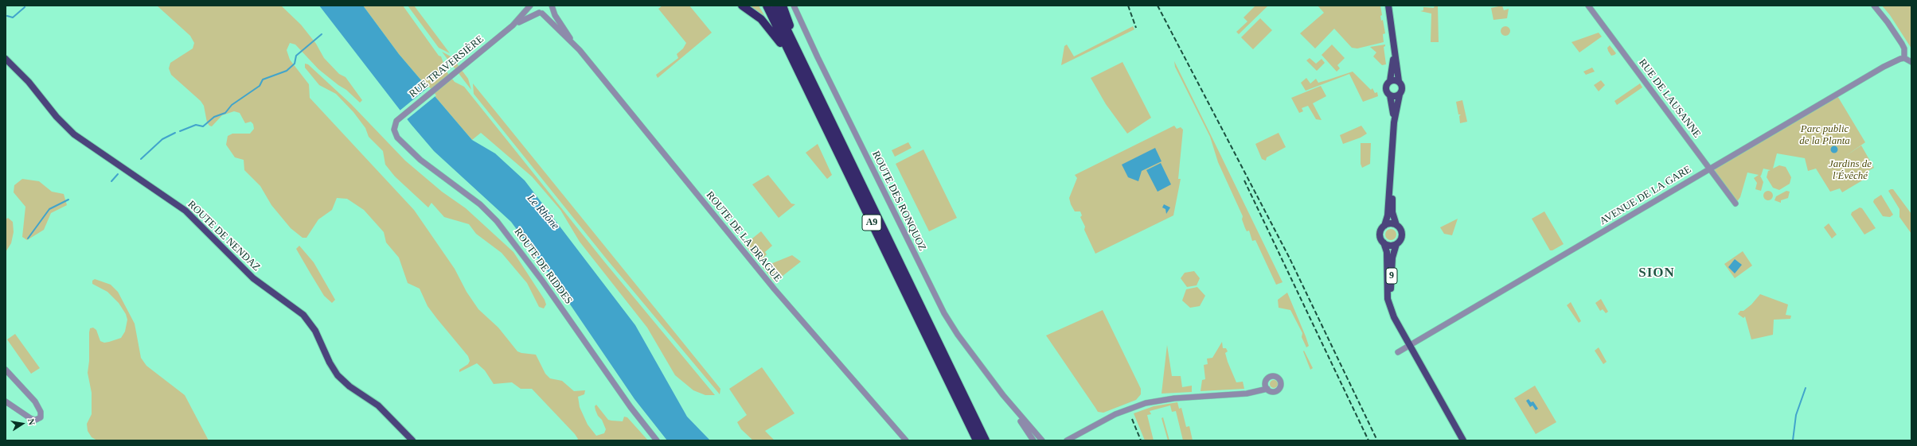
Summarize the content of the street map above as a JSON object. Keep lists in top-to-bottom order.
{
  "streets": {
    "highway": ["A9"],
    "main road": ["ROUTE DE NENDAZ", "9"],
    "street": [
      "RUE TRAVERSIÈRE",
      "RUE DE LAUSANNE",
      "AVENUE DE LA GARE",
      "ROUTE DES RONQUOZ",
      "ROUTE DE LA DRAGUE",
      "ROUTE DE RIDDES"
    ]
  },
  "crossings": [
    ["RUE TRAVERSIÈRE", "ROUTE DE LA DRAGUE"],
    ["RUE TRAVERSIÈRE", "ROUTE DE RIDDES"],
    ["RUE DE LAUSANNE", "AVENUE DE LA GARE"],
    ["AVENUE DE LA GARE", "9"]
  ],
  "districts": ["SION"],
  "water": ["Le Rhône"],
  "parks": ["Parc public de la Planta", "Jardins de l'Évêché"],
  "north": "right"
}
